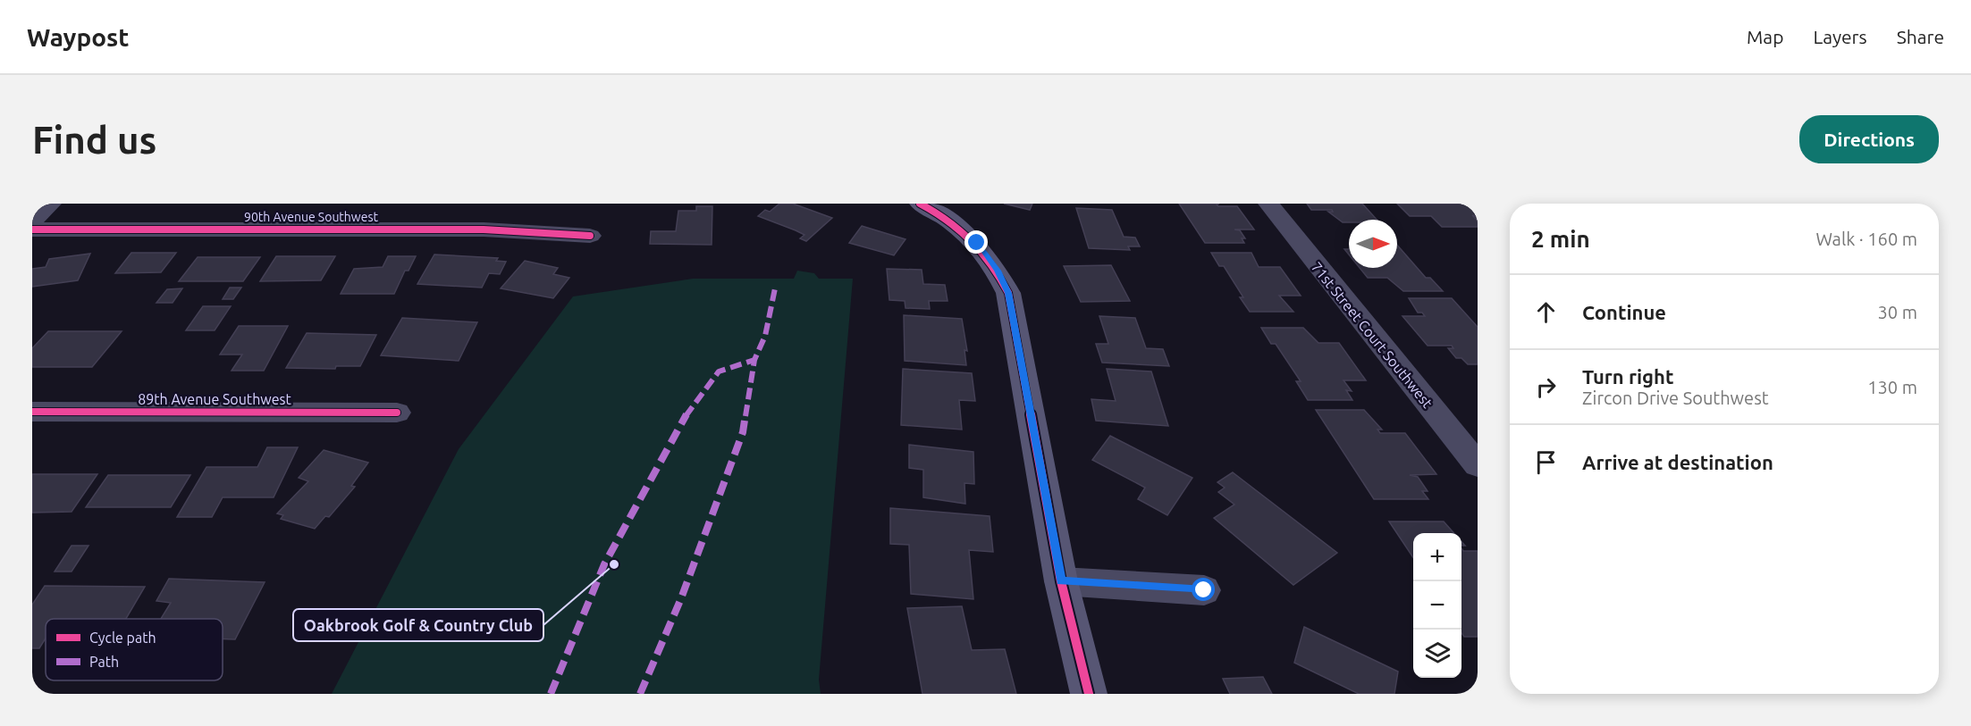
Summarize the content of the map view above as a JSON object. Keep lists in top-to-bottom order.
{
  "streets": {
    "street": ["90th Avenue Southwest", "71st Street Court Southwest", "89th Avenue Southwest"]
  },
  "places": ["Oakbrook Golf & Country Club"],
  "legend": ["Cycle path", "Path"],
  "north": "right",
  "page": {
    "header": "Waypost",
    "nav": ["Map", "Layers", "Share"],
    "buttons": "Directions",
    "title": "Find us",
    "heading": ["2 min", "Walk · 160 m"],
    "list": [
      ["Continue", "30 m"],
      ["Turn right", "Zircon Drive Southwest", "130 m"],
      "Arrive at destination"
    ],
    "map_buttons": ["+", "−"]
  }
}
